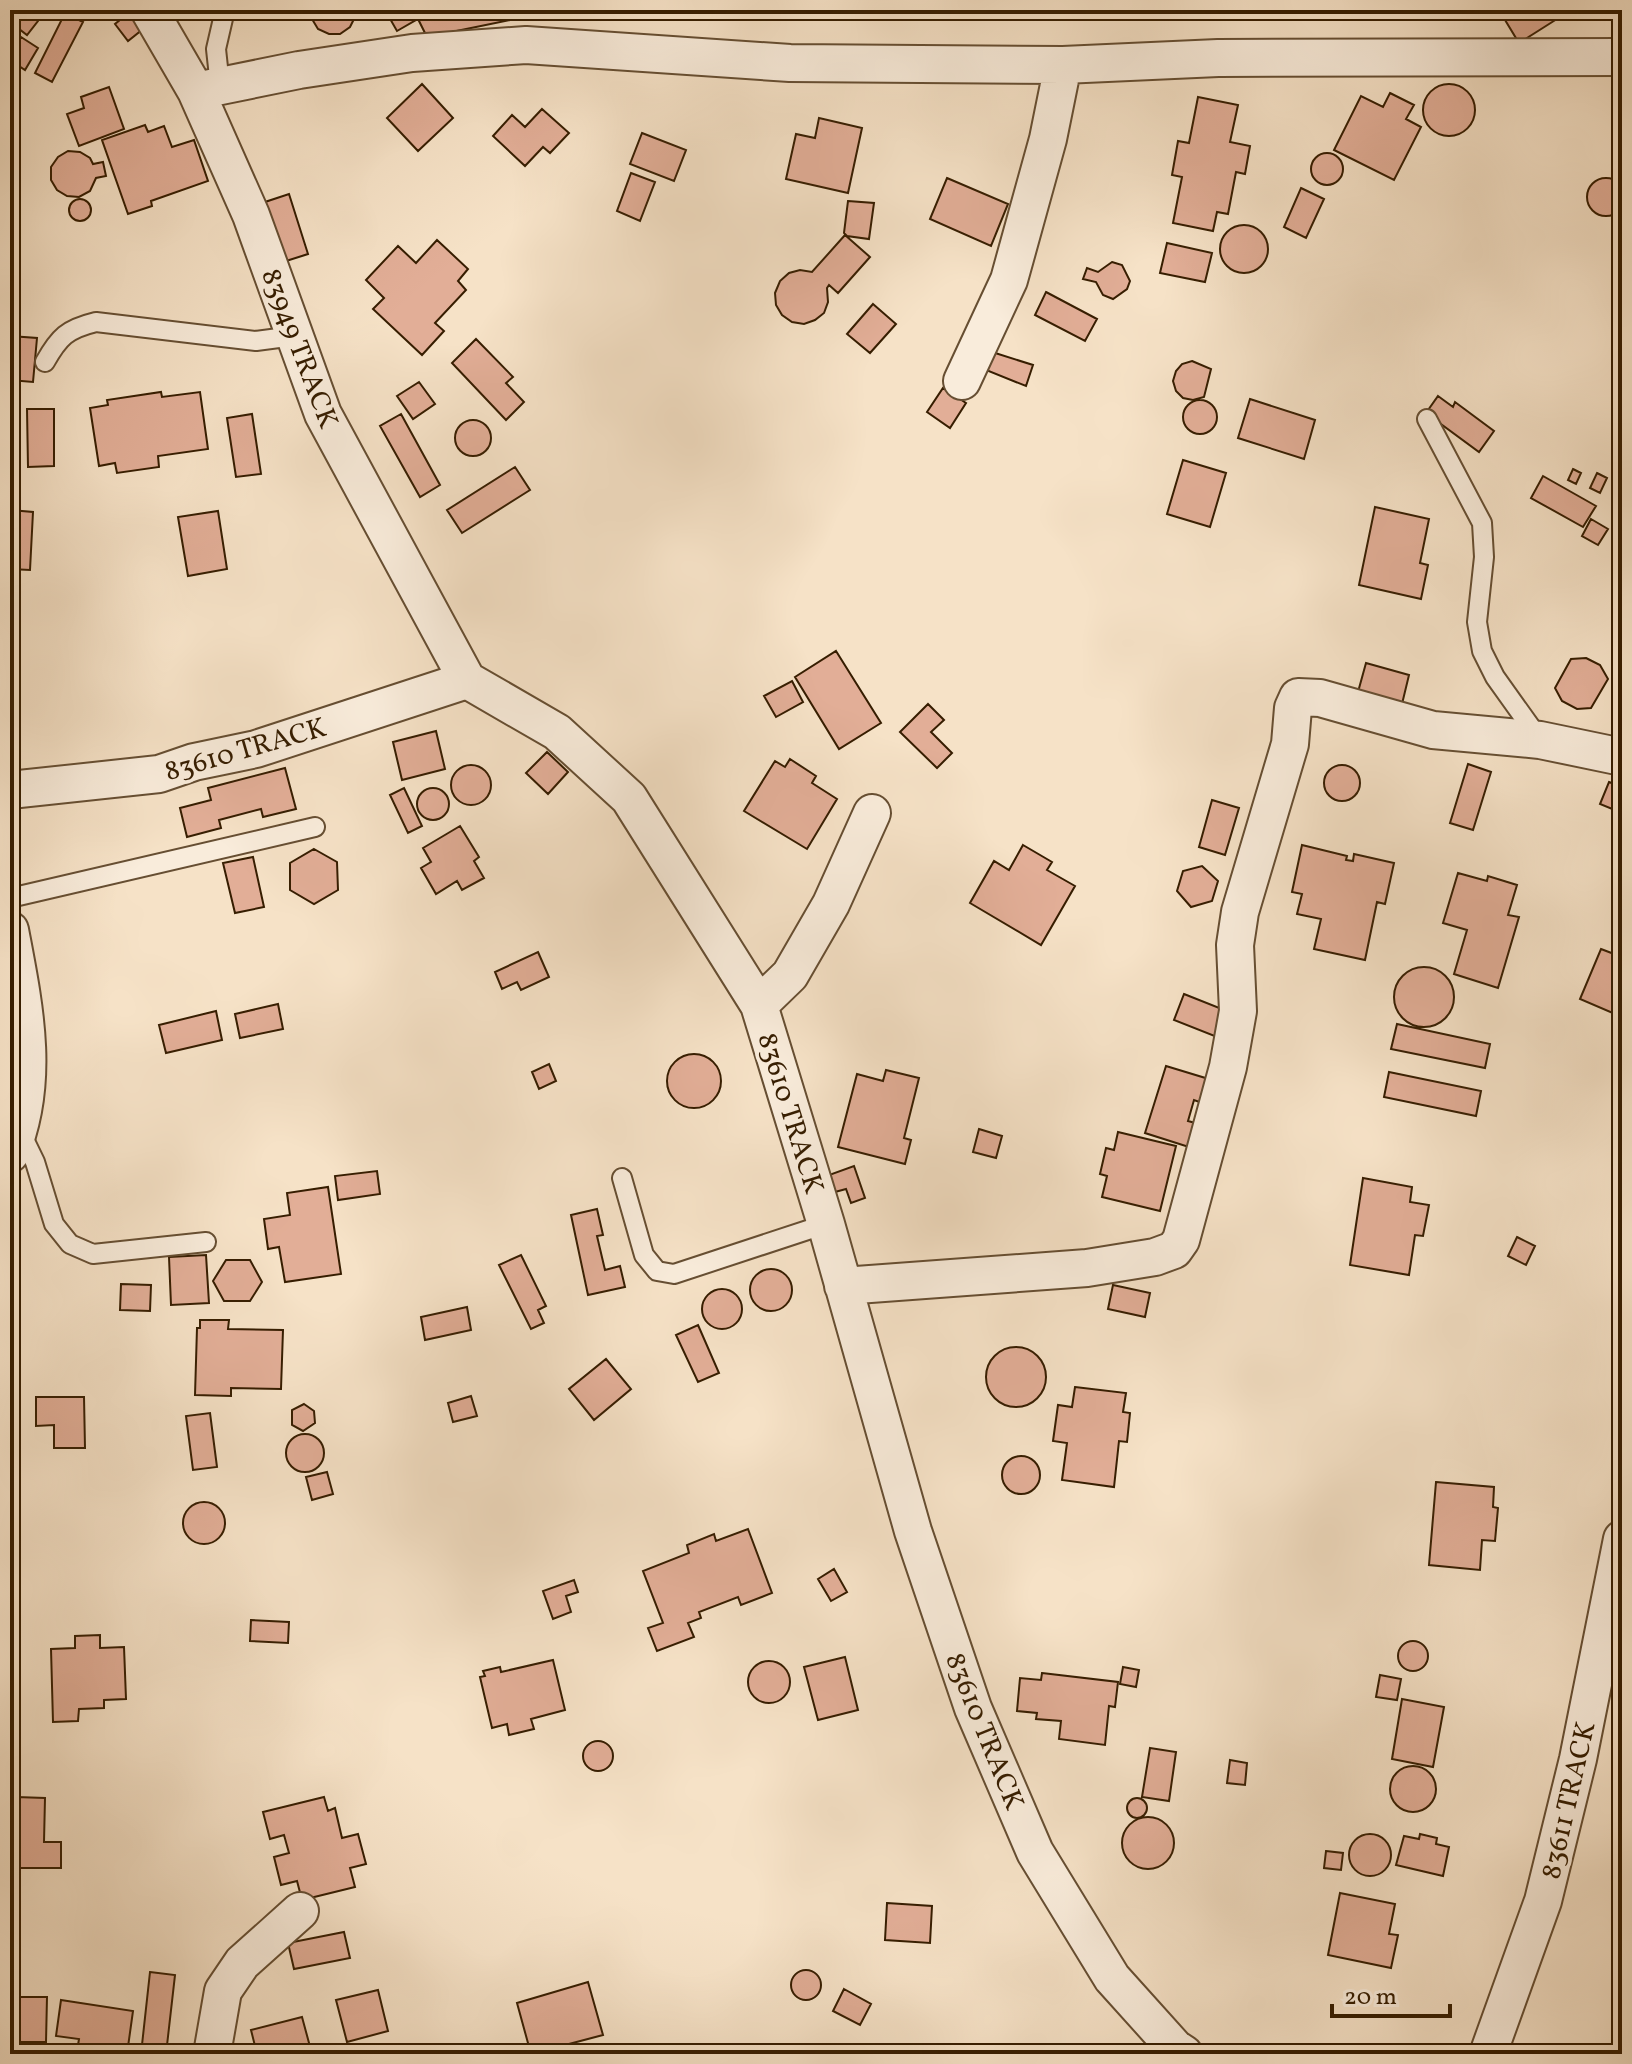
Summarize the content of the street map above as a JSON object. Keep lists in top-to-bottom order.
{
  "streets": {
    "street": ["83949 TRACK", "83610 TRACK", "83611 TRACK"]
  },
  "crossings": [
    ["83949 TRACK", "83610 TRACK"]
  ],
  "scale_bar": "20 m"
}
